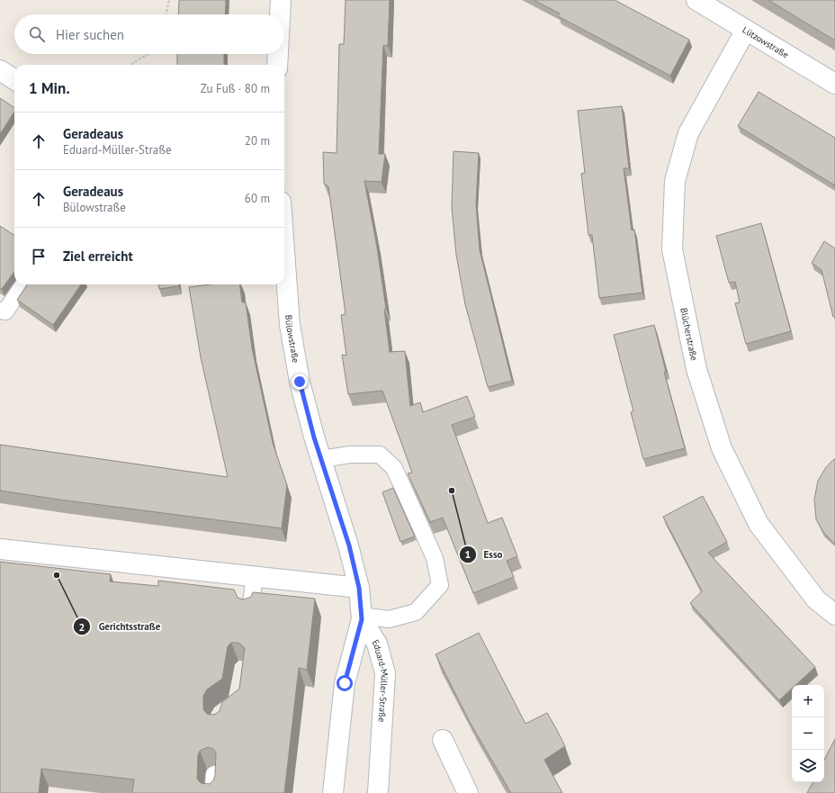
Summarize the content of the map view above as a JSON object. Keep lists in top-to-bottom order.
{
  "streets": {
    "street": [
      "Lützowstraße",
      "Blücherstraße",
      "Bülowstraße",
      "Eduard-Müller-Straße"
    ]
  },
  "crossings": [
    ["Lützowstraße", "Blücherstraße"],
    ["Bülowstraße", "Eduard-Müller-Straße"]
  ],
  "places": ["Esso", "Gerichtsstraße"],
  "page": {
    "search": "Hier suchen",
    "heading": ["1 Min.", "Zu Fuß · 80 m"],
    "list": [
      ["Geradeaus", "Eduard-Müller-Straße", "20 m"],
      ["Geradeaus", "Bülowstraße", "60 m"],
      "Ziel erreicht"
    ],
    "map_buttons": ["+", "−"]
  }
}
